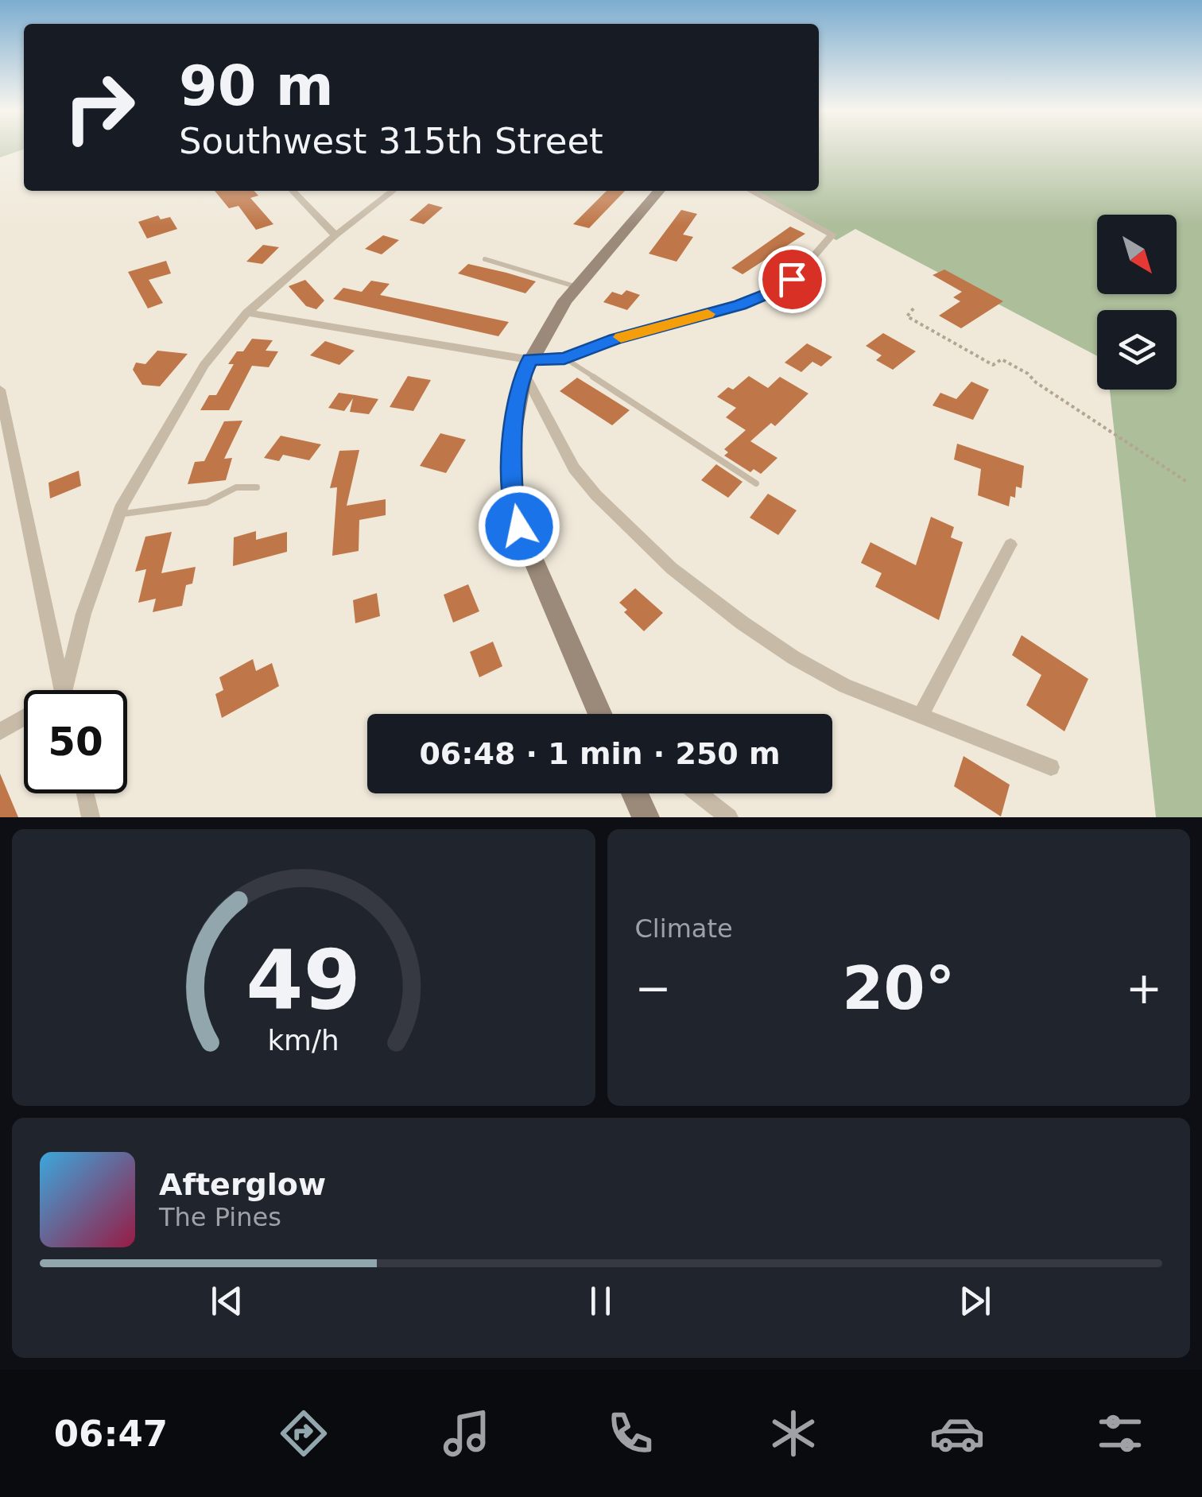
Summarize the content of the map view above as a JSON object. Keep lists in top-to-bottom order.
{
  "north": "bottom right",
  "page": {
    "turn": ["90 m", "Southwest 315th Street"],
    "limit": "50",
    "trip": "06:48 · 1 min · 250 m",
    "tile": "Climate",
    "heat": ["−", "20°", "+"],
    "song": ["Afterglow", "The Pines"],
    "tabs": "06:47",
    "gauge": ["49", "km/h"]
  }
}
